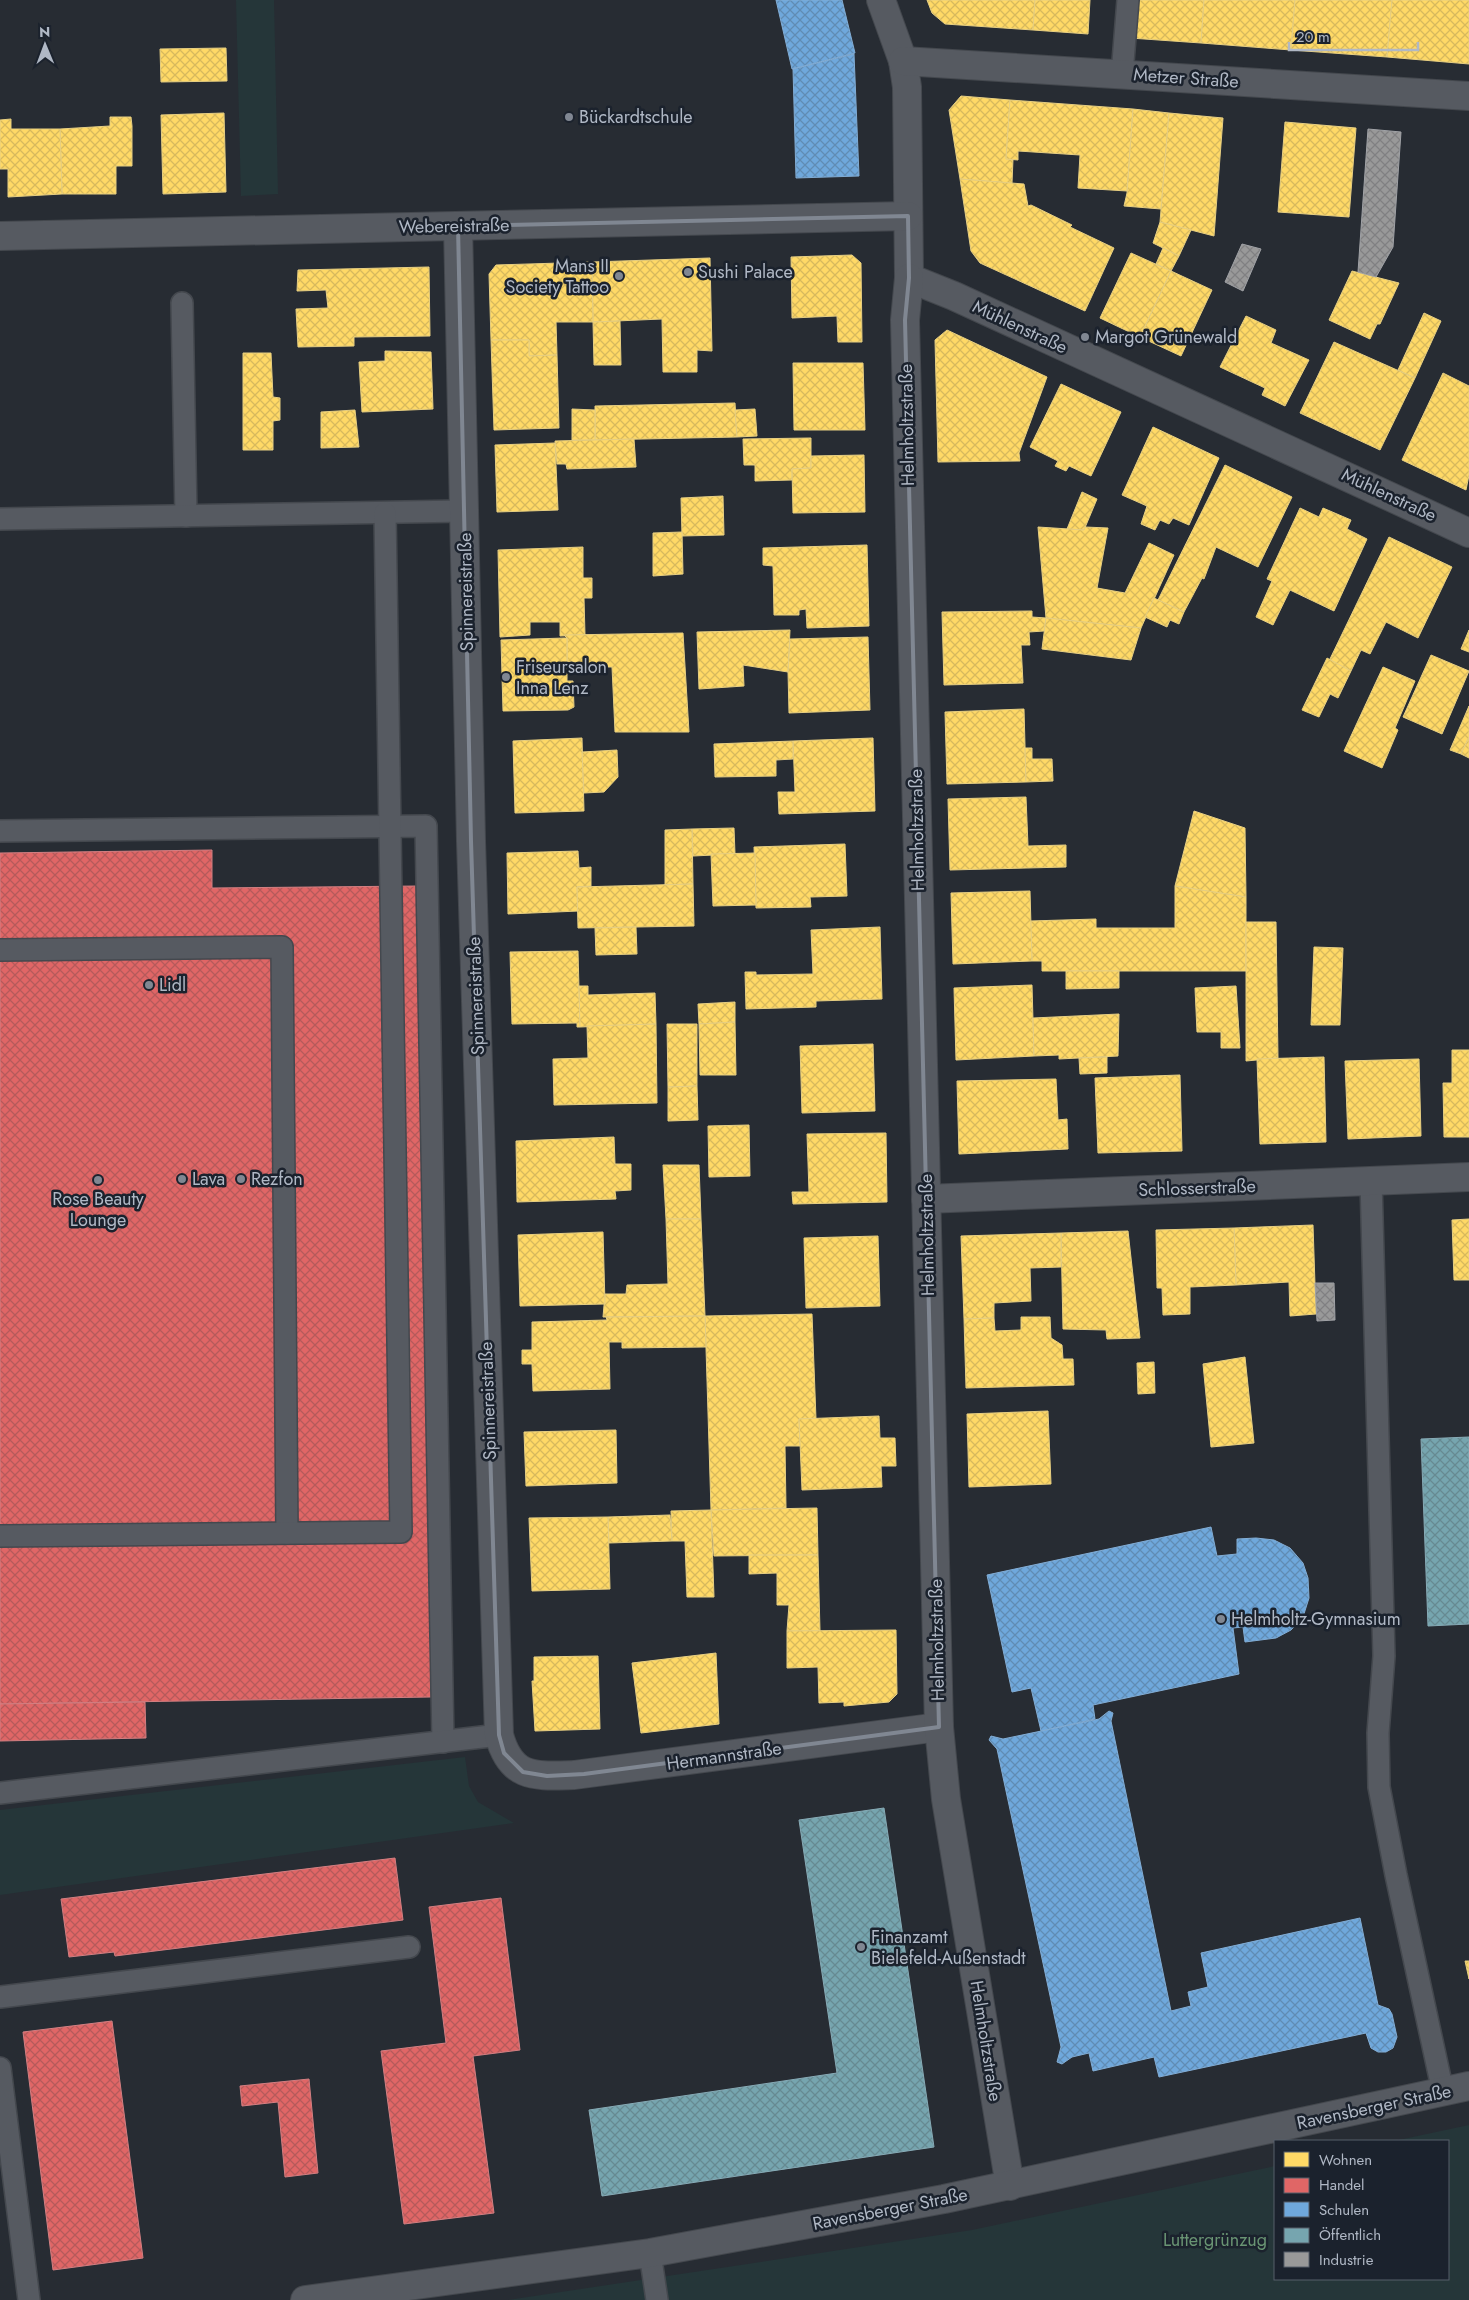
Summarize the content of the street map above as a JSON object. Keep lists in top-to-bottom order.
{
  "streets": {
    "street": [
      "Metzer Straße",
      "Webereistraße",
      "Mühlenstraße",
      "Helmholtzstraße",
      "Spinnereistraße",
      "Schlosserstraße",
      "Hermannstraße",
      "Ravensberger Straße"
    ]
  },
  "crossings": [
    ["Webereistraße", "Spinnereistraße"],
    ["Mühlenstraße", "Helmholtzstraße"],
    ["Helmholtzstraße", "Schlosserstraße"],
    ["Helmholtzstraße", "Hermannstraße"],
    ["Helmholtzstraße", "Ravensberger Straße"],
    ["Spinnereistraße", "Hermannstraße"]
  ],
  "parks": ["Luttergrünzug"],
  "places": [
    "Bückardtschule",
    "Sushi Palace",
    "Mans II Society Tattoo",
    "Margot Grünewald",
    "Friseursalon Inna Lenz",
    "Lidl",
    "Lava",
    "Rezfon",
    "Rose Beauty Lounge",
    "Helmholtz-Gymnasium",
    "Finanzamt Bielefeld-Außenstadt"
  ],
  "legend": [
    "Wohnen",
    "Handel",
    "Schulen",
    "Öffentlich",
    "Industrie"
  ],
  "scale_bar": "20 m",
  "north": "top"
}
